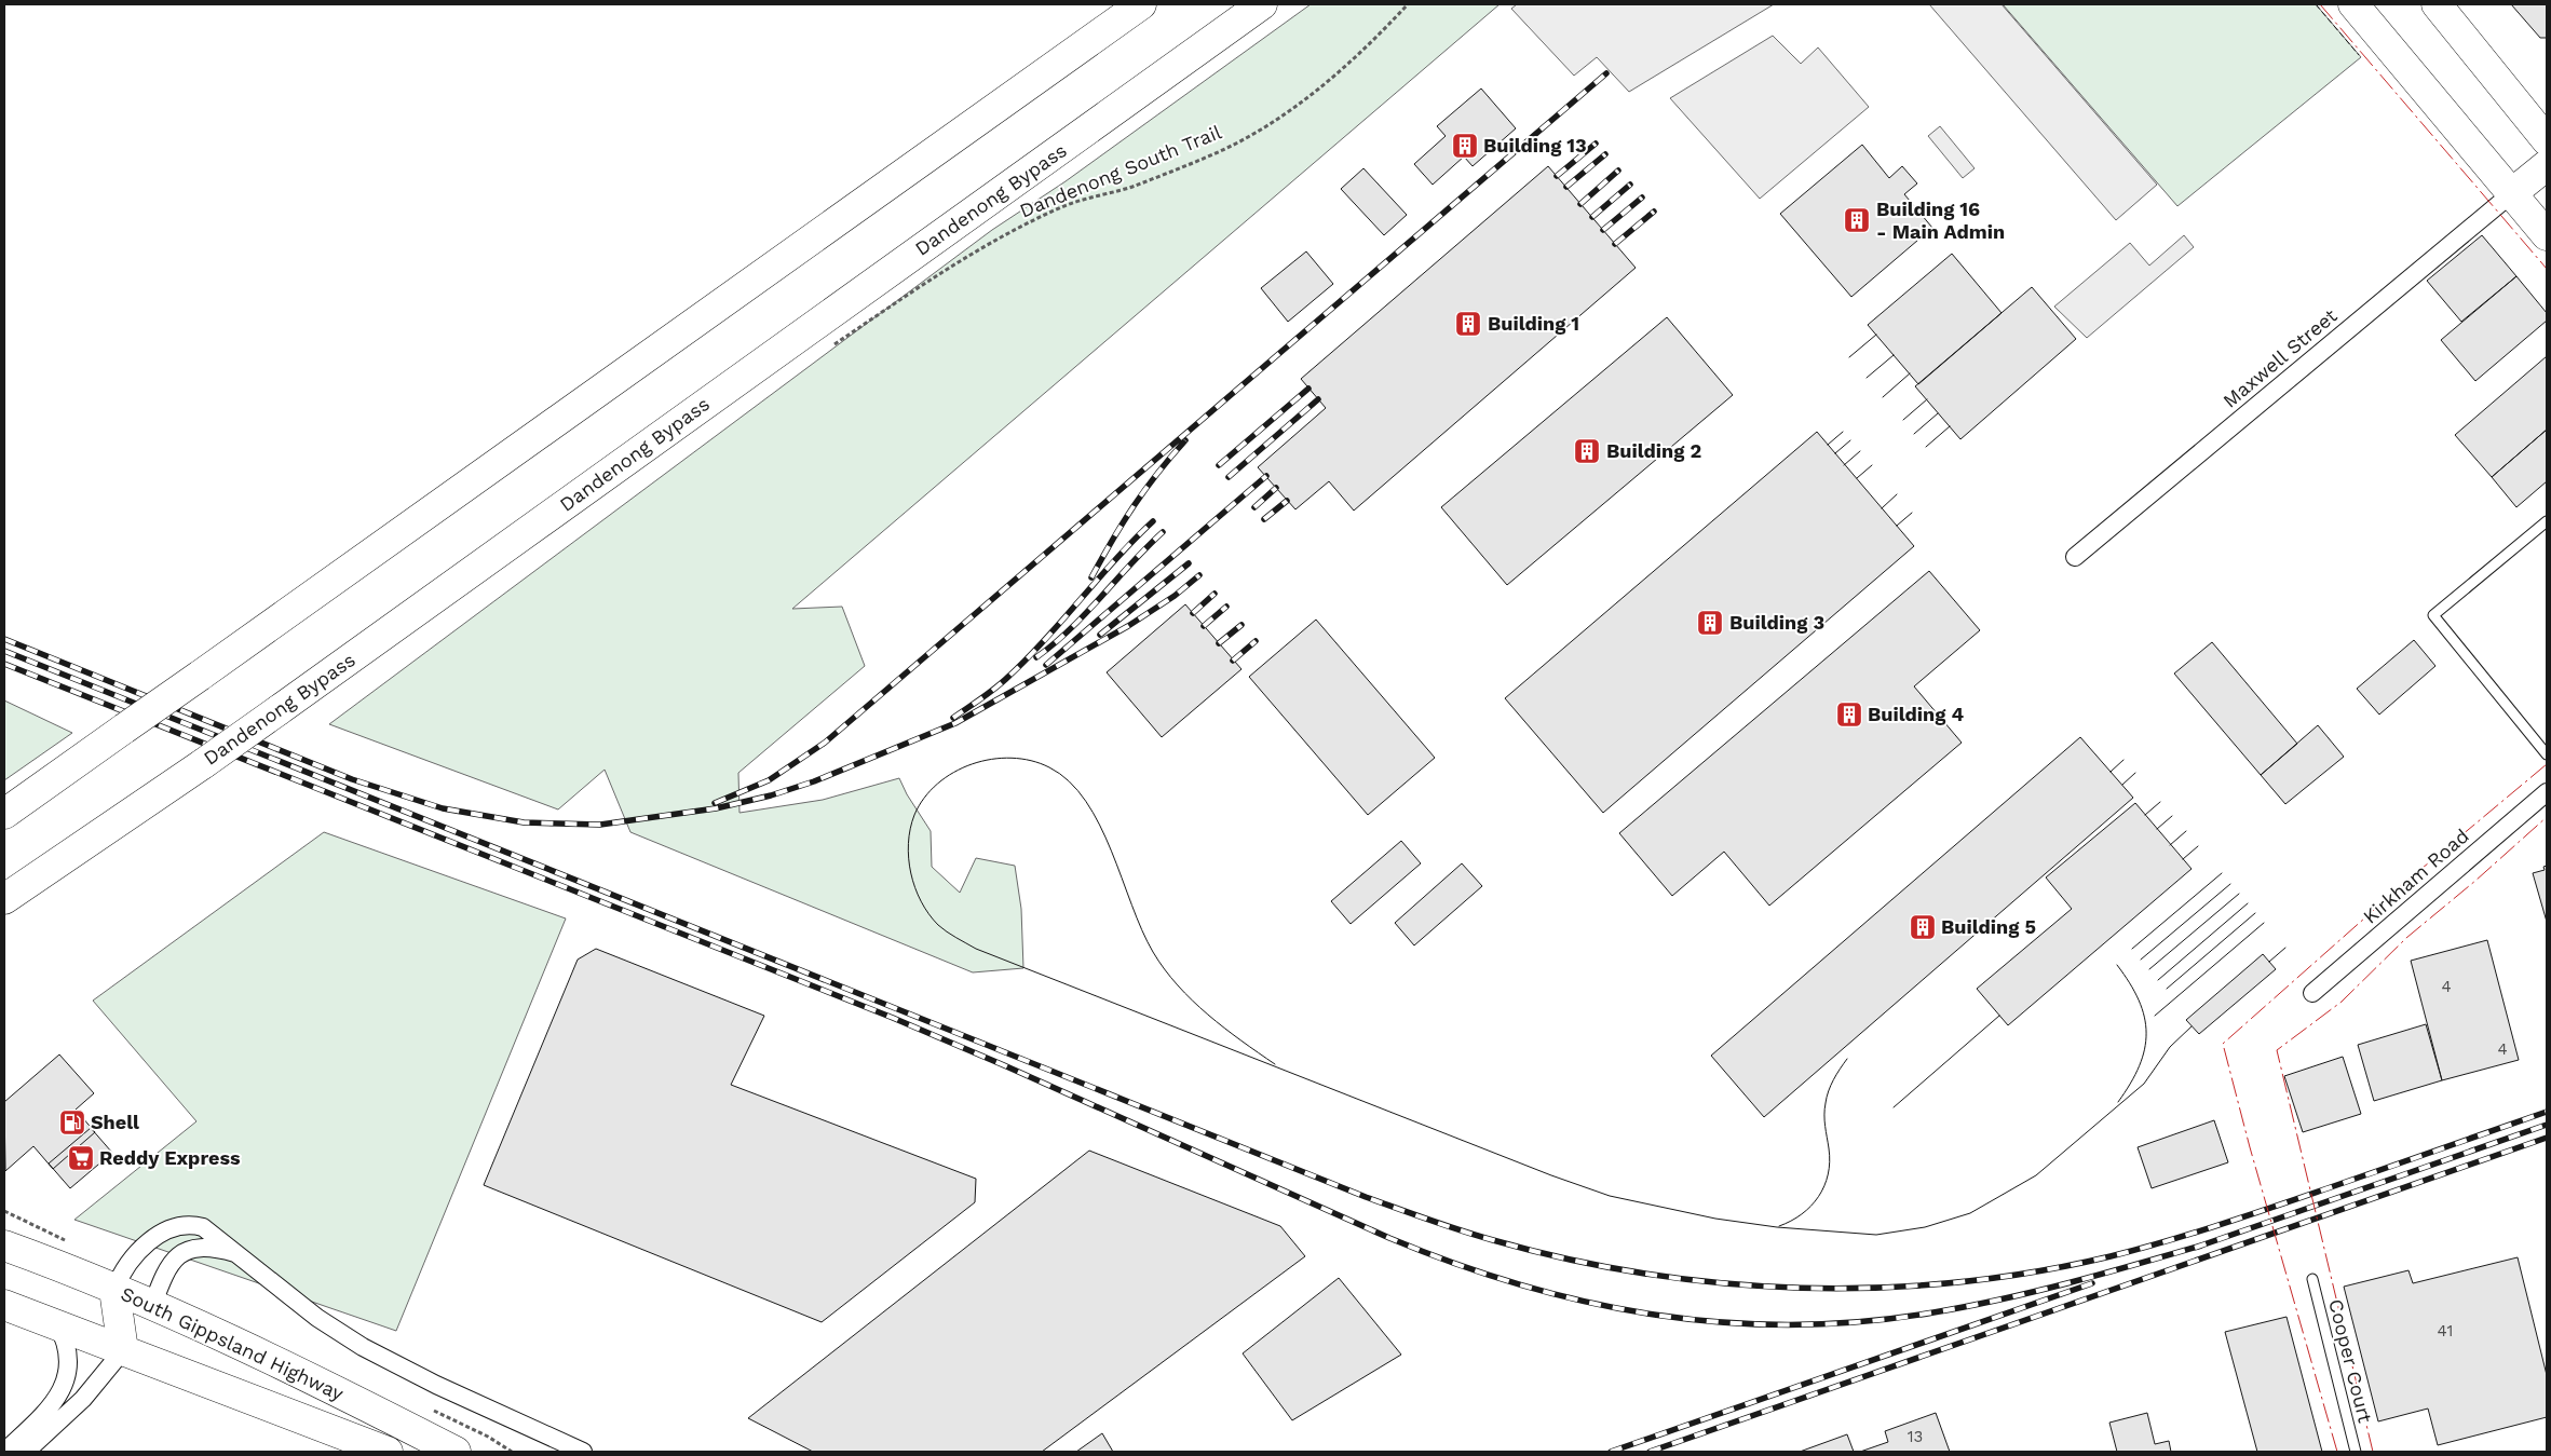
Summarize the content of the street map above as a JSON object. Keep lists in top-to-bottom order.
{
  "streets": {
    "highway": ["Dandenong Bypass", "South Gippsland Highway"],
    "street": ["Maxwell Street", "Kirkham Road"],
    "lane": ["Cooper Court"],
    "path": ["Dandenong South Trail"]
  },
  "places": {
    "building": [
      "Building 13",
      "Building 16 - Main Admin",
      "Building 1",
      "Building 2",
      "Building 3",
      "Building 4",
      "Building 5"
    ],
    "fuel station": ["Shell"],
    "supermarket": ["Reddy Express"]
  },
  "house_numbers": [
    "4",
    "4",
    "41",
    "13"
  ]
}
